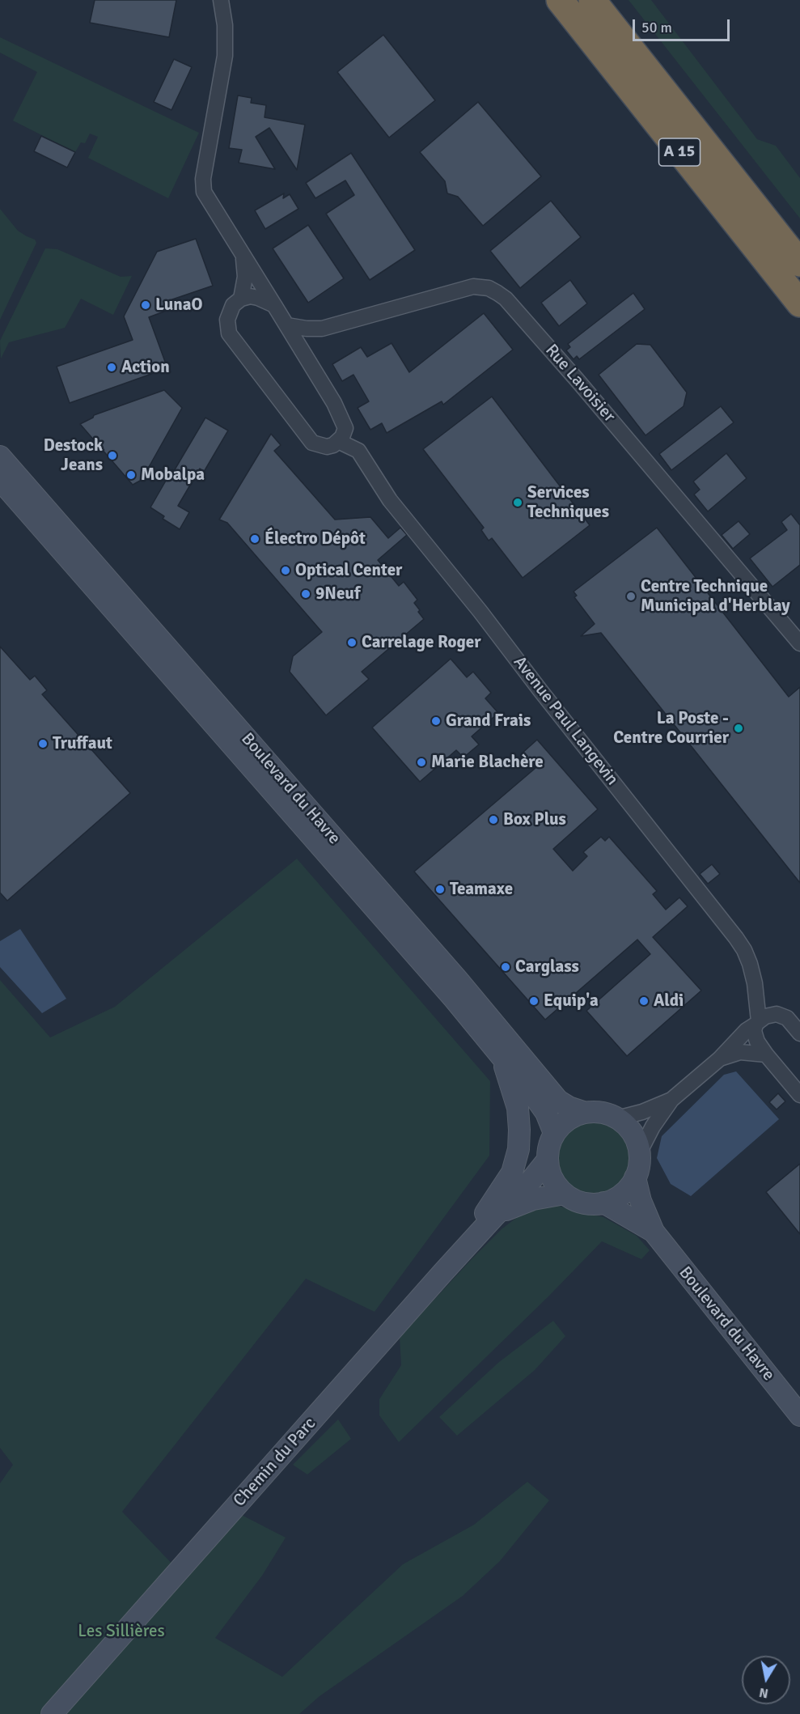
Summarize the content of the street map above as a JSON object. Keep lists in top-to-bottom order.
{
  "streets": {
    "highway": ["A 15"],
    "main road": ["Boulevard du Havre", "Chemin du Parc"],
    "street": ["Rue Lavoisier", "Avenue Paul Langevin"]
  },
  "crossings": [
    ["Boulevard du Havre", "Chemin du Parc"]
  ],
  "parks": ["Les Sillières"],
  "places": [
    "LunaO",
    "Action",
    "Destock Jeans",
    "Mobalpa",
    "Services Techniques",
    "Électro Dépôt",
    "Optical Center",
    "9Neuf",
    "Centre Technique Municipal d'Herblay",
    "Carrelage Roger",
    "Grand Frais",
    "La Poste - Centre Courrier",
    "Truffaut",
    "Marie Blachère",
    "Box Plus",
    "Teamaxe",
    "Carglass",
    "Equip'a",
    "Aldi"
  ],
  "scale_bar": "50 m",
  "north": "bottom"
}
